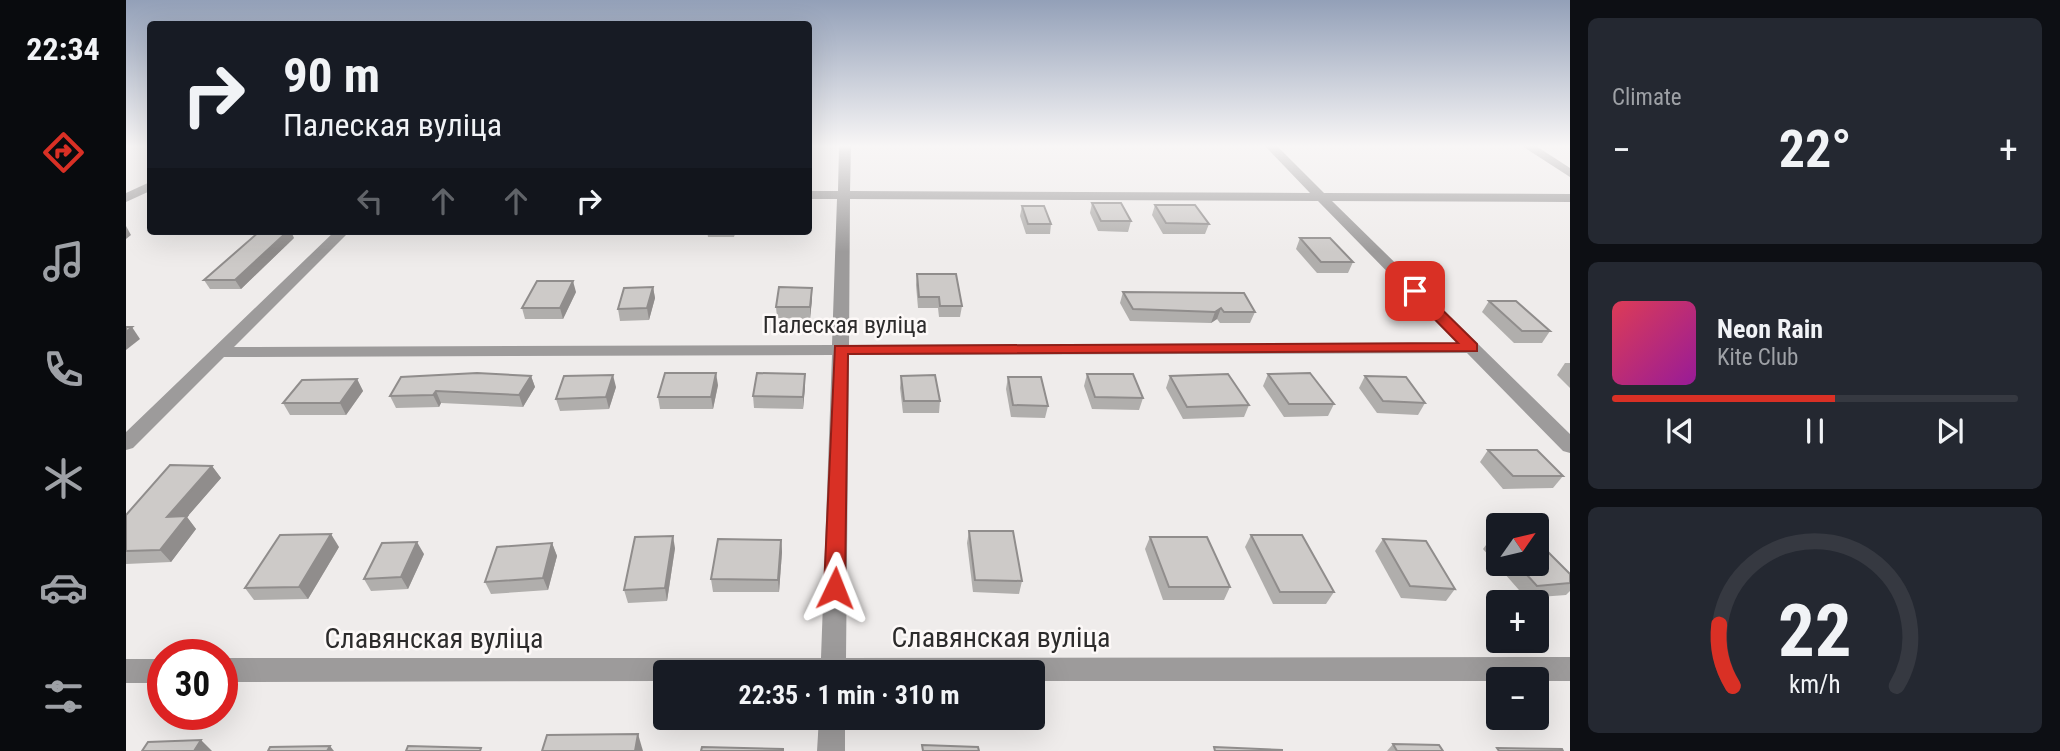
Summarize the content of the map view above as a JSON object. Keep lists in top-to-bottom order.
{
  "streets": {
    "street": ["Палеская вуліца", "Славянская вуліца"]
  },
  "north": "top right",
  "page": {
    "tabs": "22:34",
    "tile": "Climate",
    "turn": ["90 m", "Палеская вуліца"],
    "heat": ["−", "22°", "+"],
    "song": ["Neon Rain", "Kite Club"],
    "map_buttons": ["+", "−"],
    "limit": "30",
    "trip": "22:35 · 1 min · 310 m",
    "gauge": ["22", "km/h"]
  }
}
